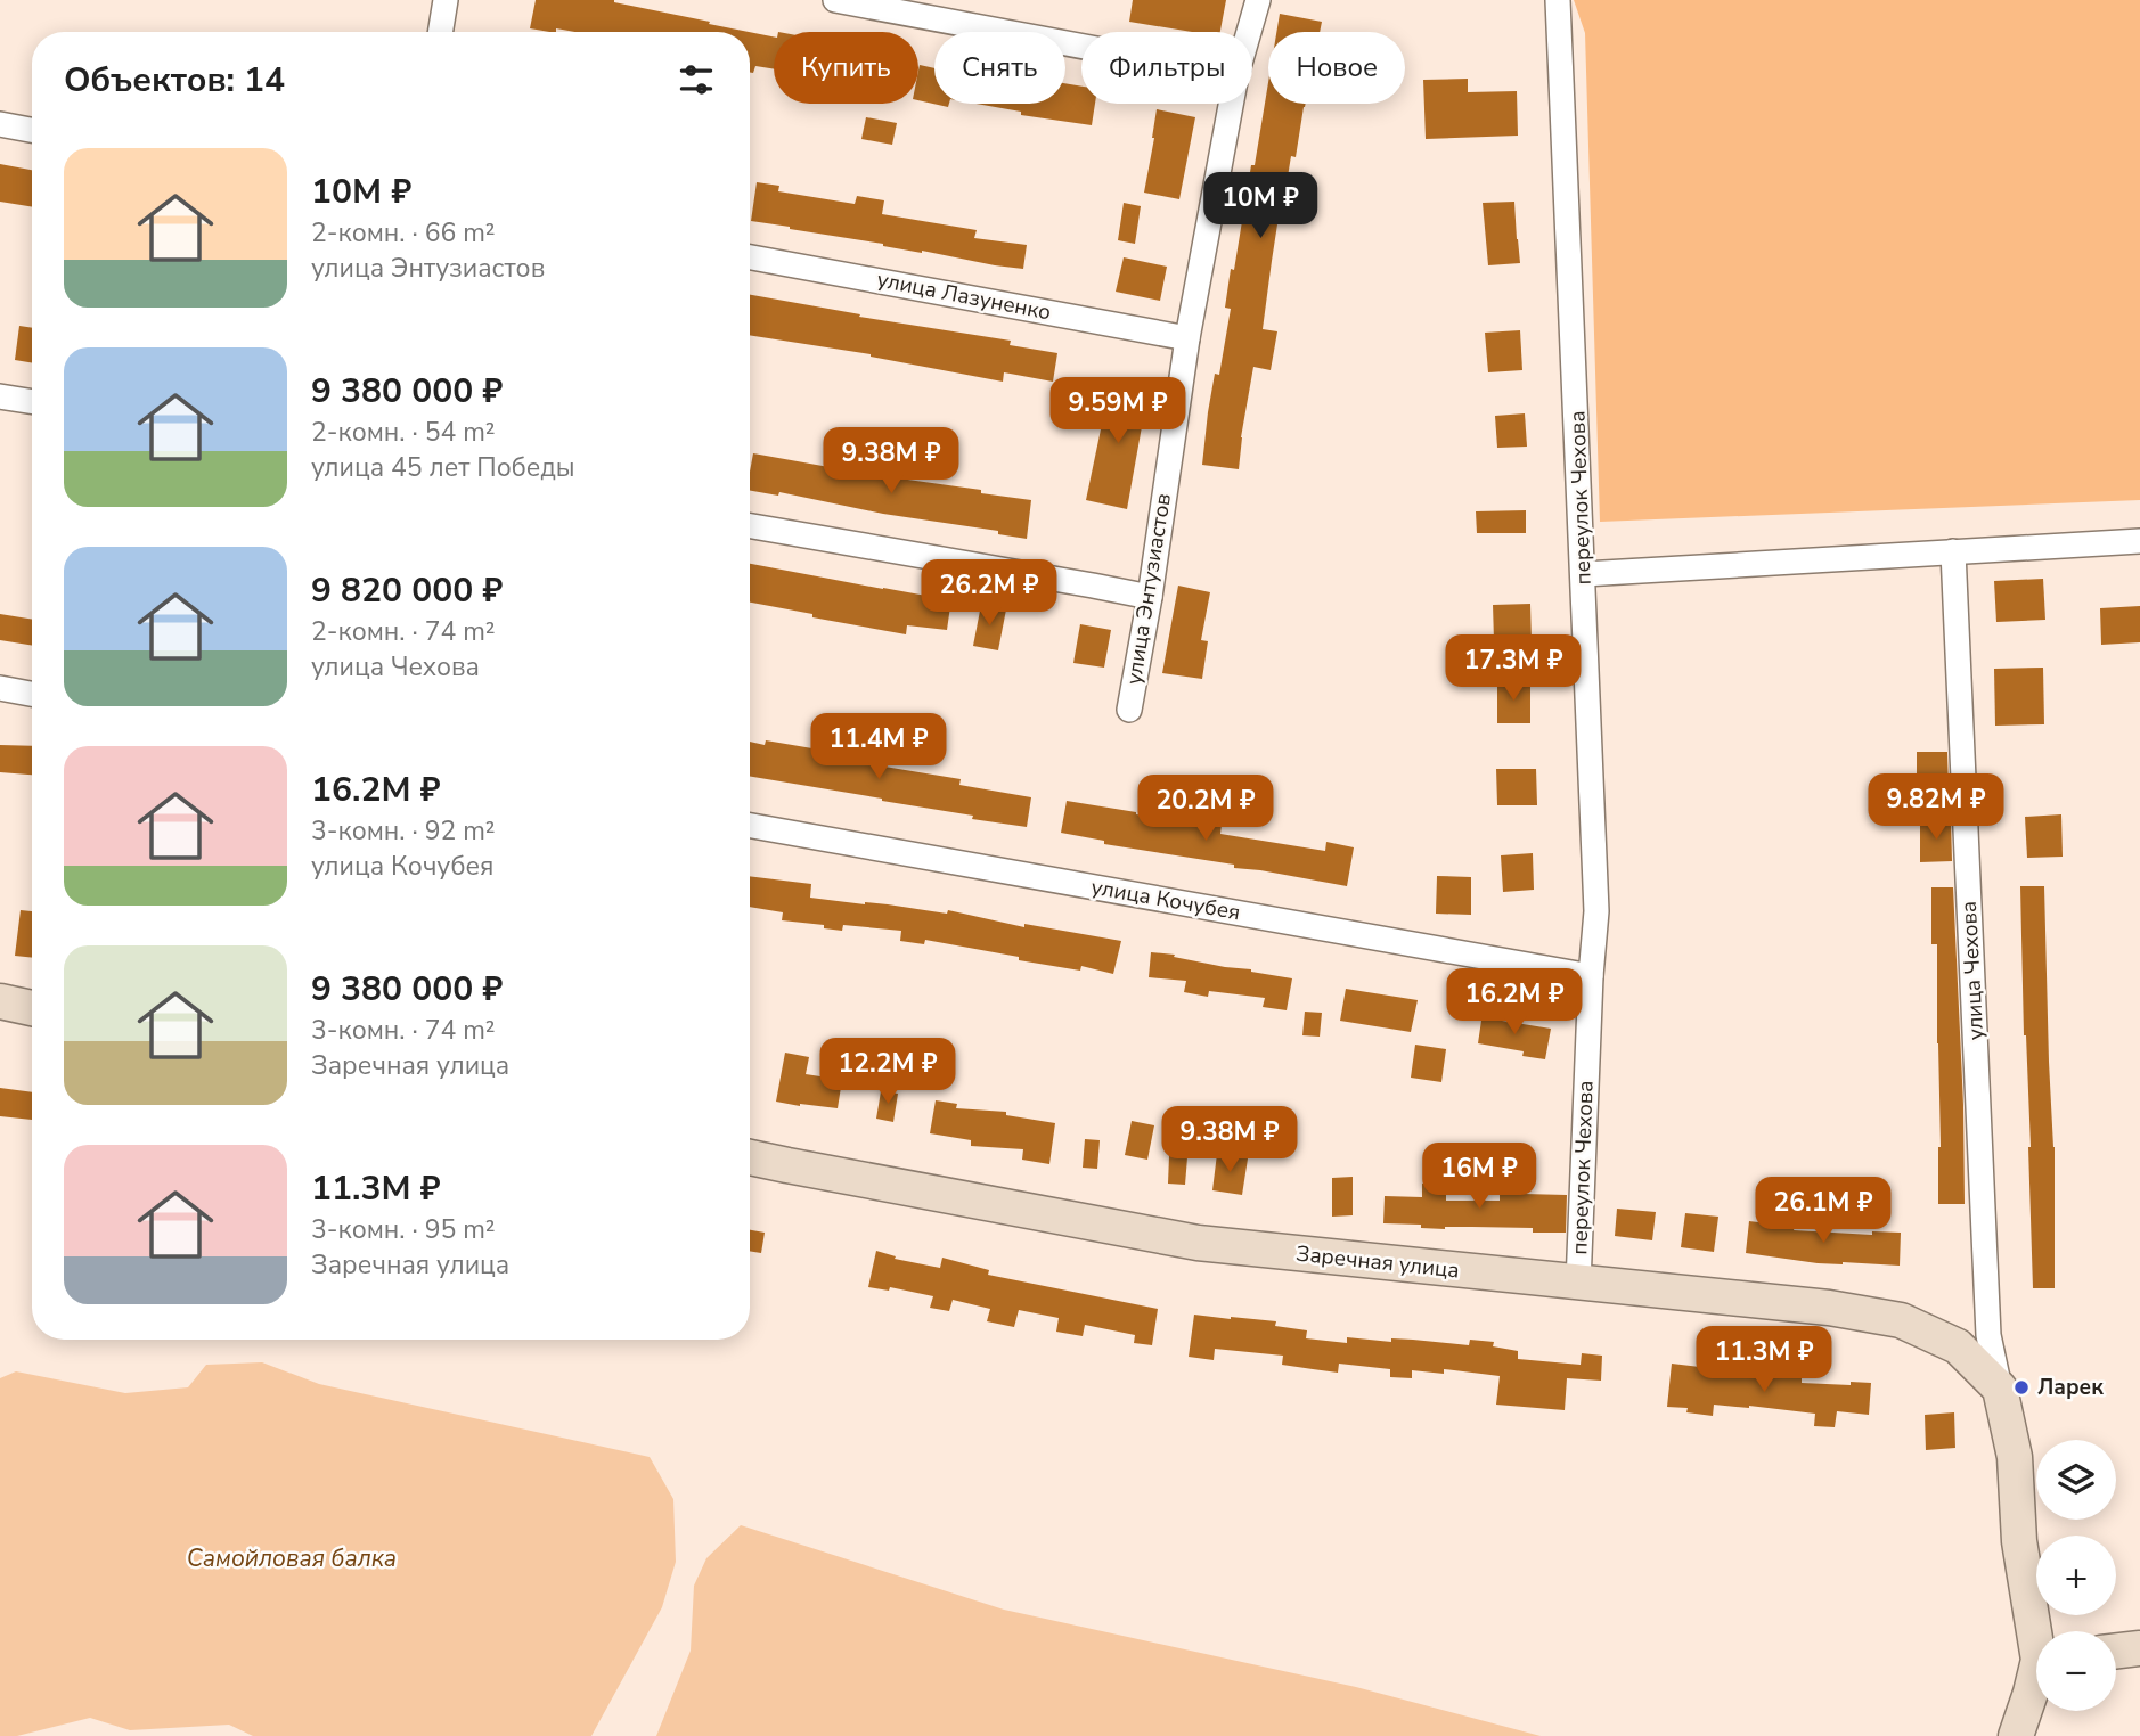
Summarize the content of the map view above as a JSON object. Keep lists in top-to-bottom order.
{
  "streets": {
    "main road": ["Заречная улица"],
    "street": [
      "улица Лазуненко",
      "переулок Чехова",
      "улица Энтузиастов",
      "улица Кочубея",
      "улица Чехова"
    ]
  },
  "crossings": [
    ["улица Лазуненко", "улица Энтузиастов"],
    ["переулок Чехова", "улица Кочубея"],
    ["переулок Чехова", "Заречная улица"],
    ["улица Чехова", "Заречная улица"]
  ],
  "water": ["Самойловая балка"],
  "places": ["Ларек"],
  "page": {
    "chip": [
      "Купить",
      "Снять",
      "Фильтры",
      "Новое"
    ],
    "heading": "Объектов: 14",
    "list": [
      {
        "name": "10M ₽",
        "note": "2-комн. · 66 m² · улица Энтузиастов"
      },
      {
        "name": "9 380 000 ₽",
        "note": "2-комн. · 54 m² · улица 45 лет Победы"
      },
      {
        "name": "9 820 000 ₽",
        "note": "2-комн. · 74 m² · улица Чехова"
      },
      {
        "name": "16.2M ₽",
        "note": "3-комн. · 92 m² · улица Кочубея"
      },
      {
        "name": "9 380 000 ₽",
        "note": "3-комн. · 74 m² · Заречная улица"
      },
      {
        "name": "11.3M ₽",
        "note": "3-комн. · 95 m² · Заречная улица"
      }
    ],
    "price": [
      "10M ₽",
      "9.59M ₽",
      "9.38M ₽",
      "26.2M ₽",
      "17.3M ₽",
      "11.4M ₽",
      "9.82M ₽",
      "20.2M ₽",
      "16.2M ₽",
      "12.2M ₽",
      "9.38M ₽",
      "16M ₽",
      "26.1M ₽",
      "11.3M ₽"
    ],
    "map_buttons": ["+", "−"]
  }
}
